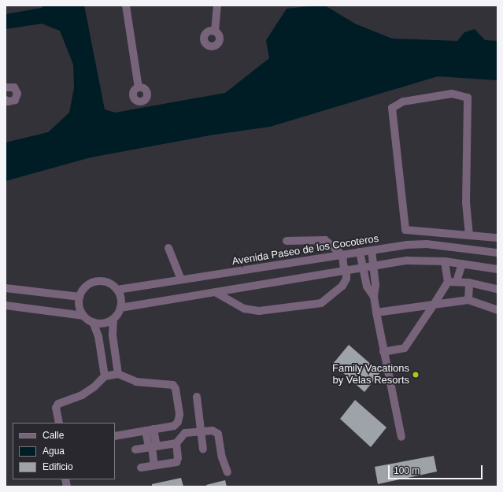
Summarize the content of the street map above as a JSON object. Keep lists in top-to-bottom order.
{
  "streets": {
    "street": ["Avenida Paseo de los Cocoteros"]
  },
  "places": ["Family Vacations by Velas Resorts"],
  "legend": ["Calle", "Agua", "Edificio"],
  "scale_bar": "100 m"
}
